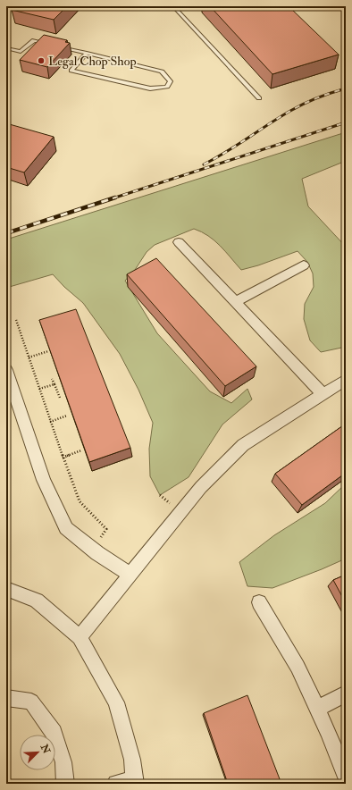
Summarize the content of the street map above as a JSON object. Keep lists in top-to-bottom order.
{
  "places": ["Legal Chop Shop"],
  "north": "top right"
}
